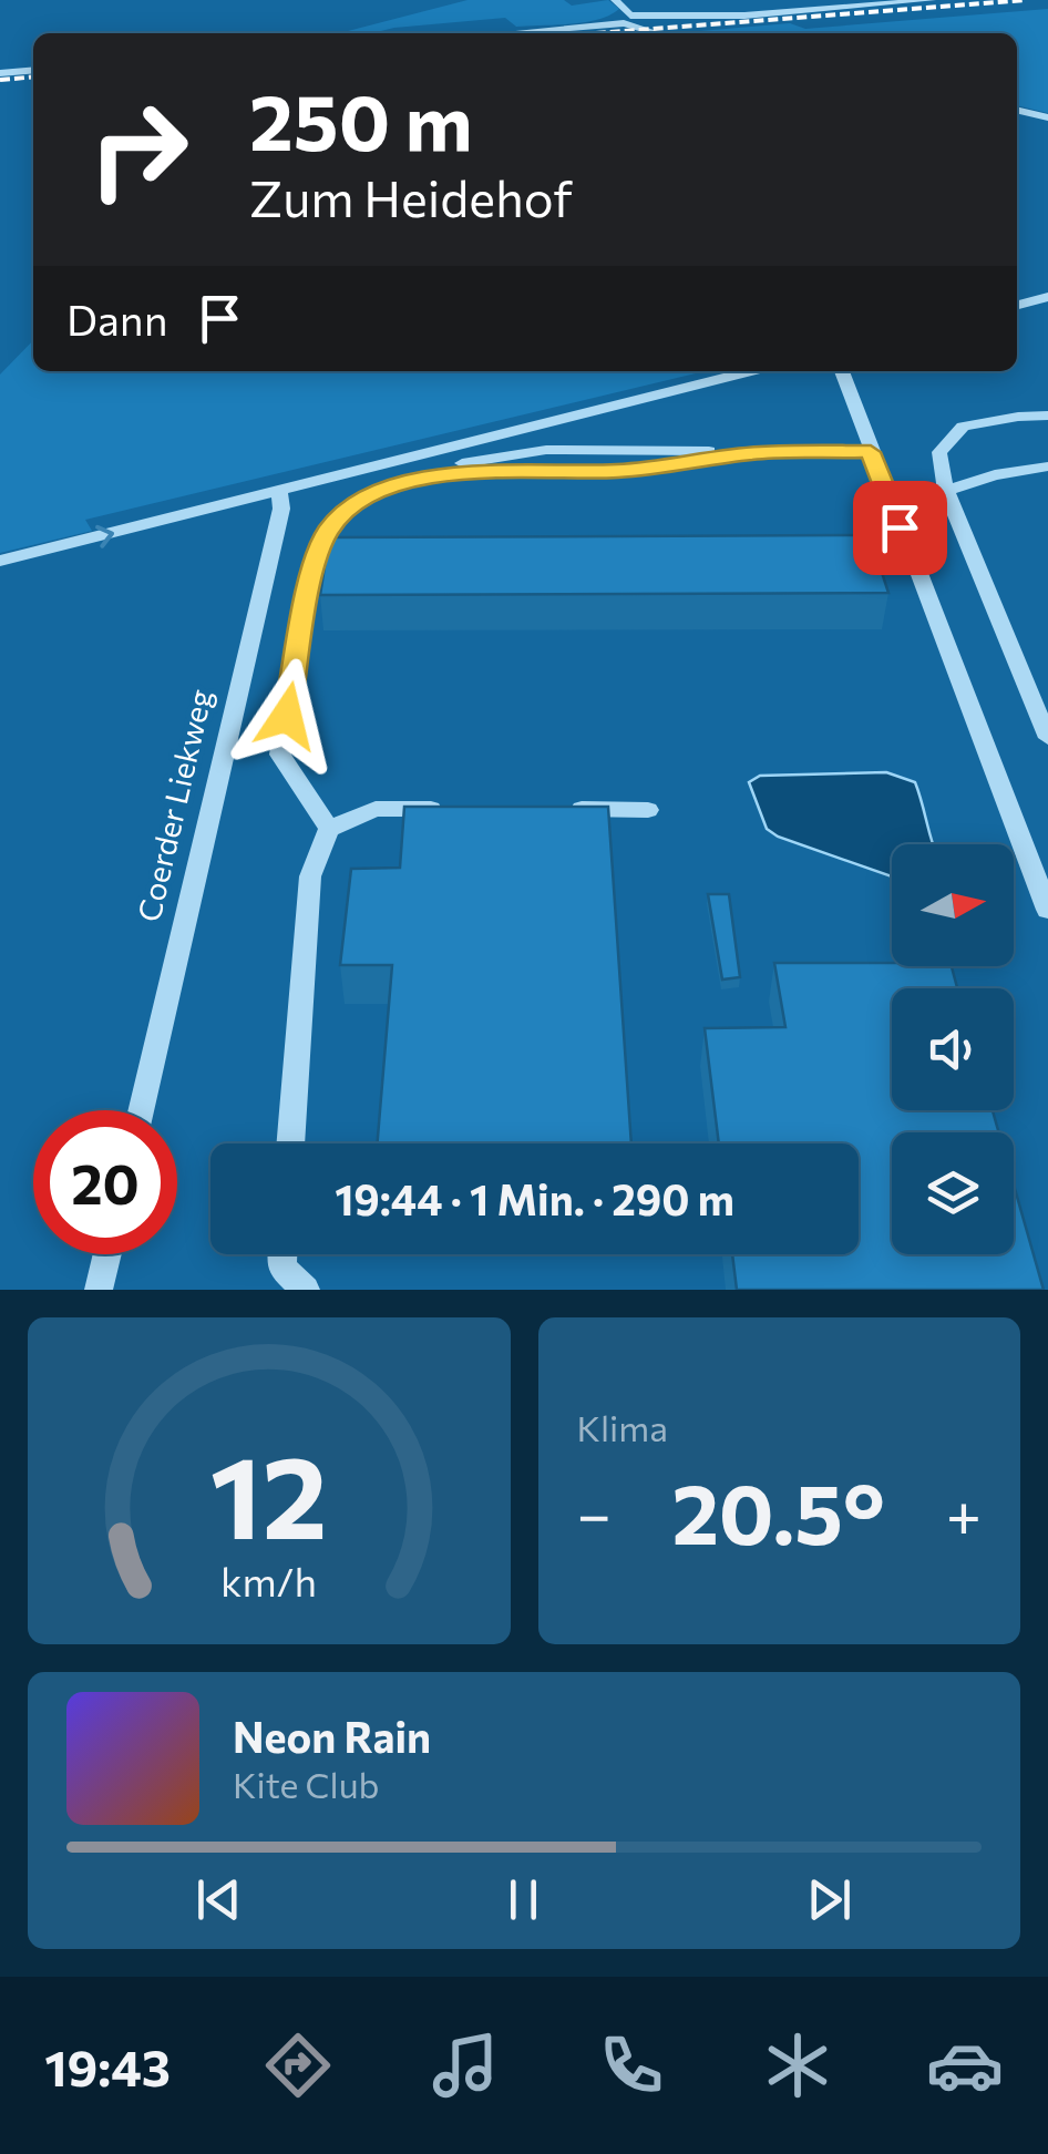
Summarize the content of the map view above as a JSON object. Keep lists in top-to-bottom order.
{
  "streets": {
    "street": ["Coerder Liekweg"]
  },
  "north": "right",
  "page": {
    "turn": ["250 m", "Zum Heidehof"],
    "then": "Dann",
    "limit": "20",
    "trip": "19:44 · 1 Min. · 290 m",
    "tile": "Klima",
    "heat": ["−", "20.5°", "+"],
    "song": ["Neon Rain", "Kite Club"],
    "tabs": "19:43",
    "gauge": ["12", "km/h"]
  }
}
